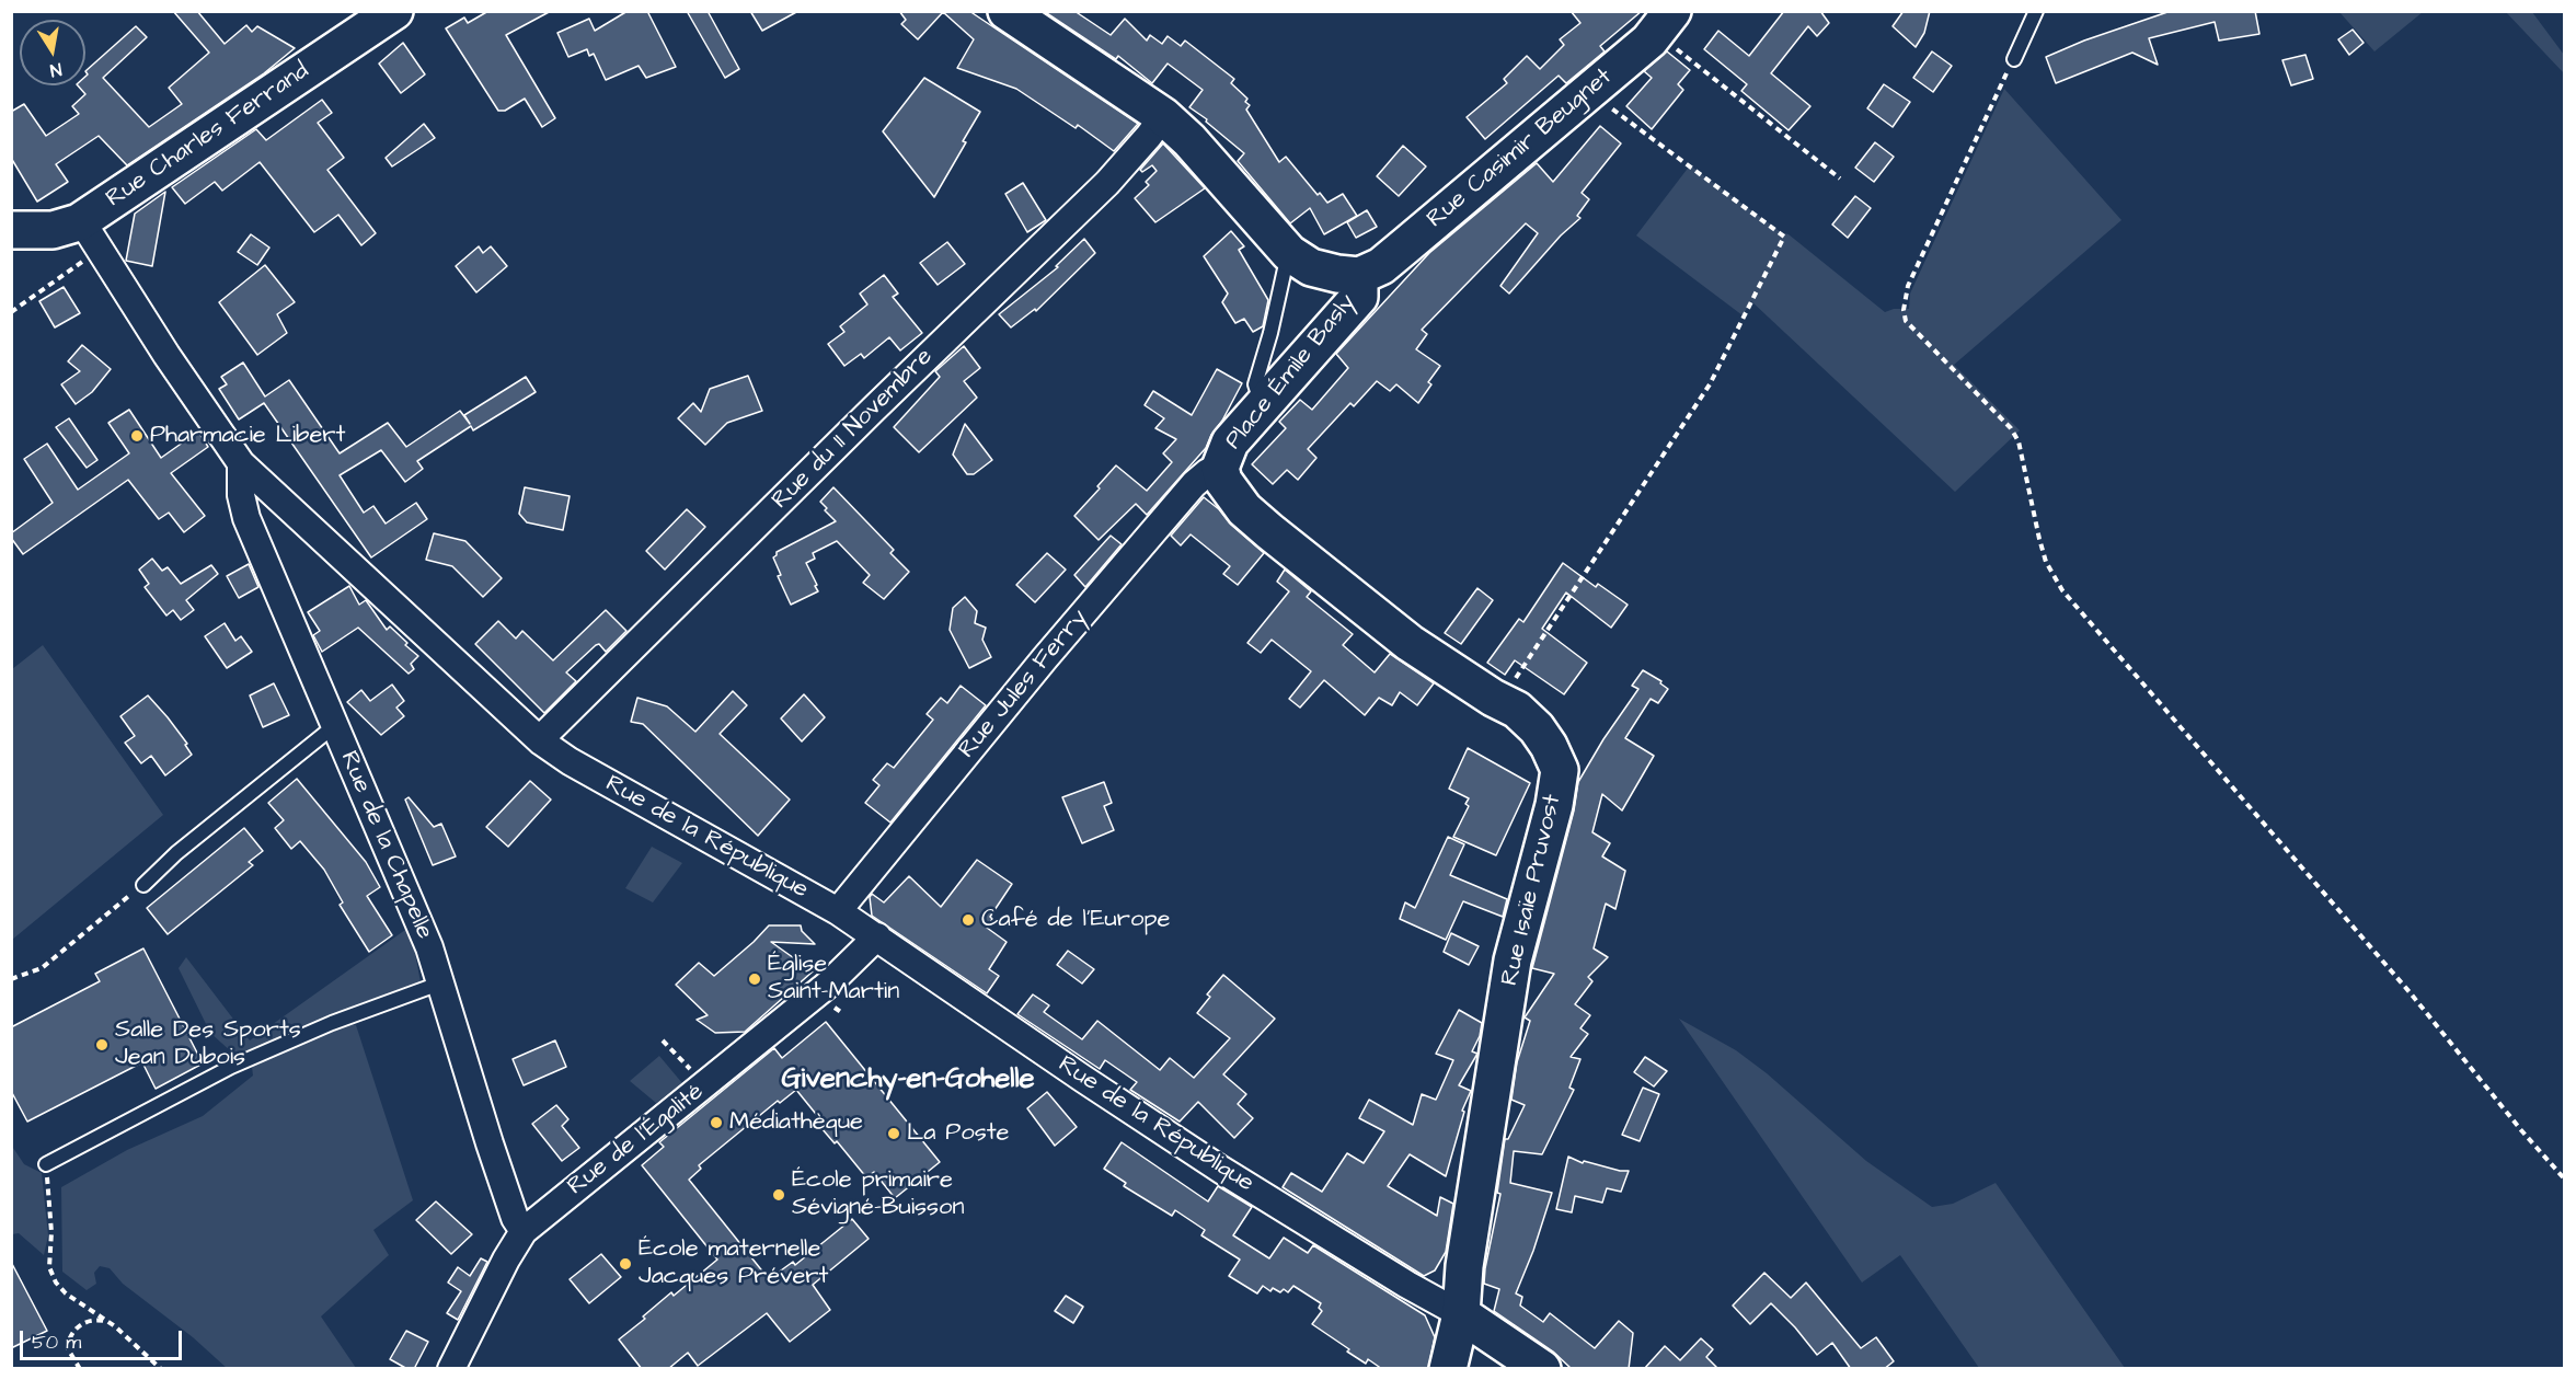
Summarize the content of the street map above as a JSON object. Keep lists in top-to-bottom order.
{
  "streets": {
    "street": [
      "Rue Charles Ferrand",
      "Rue Casimir Beugnet",
      "Place Émile Basly",
      "Rue du 11 Novembre",
      "Rue Jules Ferry",
      "Rue de la République",
      "Rue de la Chapelle",
      "Rue Isaïe Pruvost",
      "Rue de l'Égalité"
    ]
  },
  "crossings": [
    ["Rue Charles Ferrand", "Rue de la République"],
    ["Rue Casimir Beugnet", "Place Émile Basly"],
    ["Place Émile Basly", "Rue Jules Ferry"],
    ["Place Émile Basly", "Rue Isaïe Pruvost"],
    ["Rue du 11 Novembre", "Rue de la République"],
    ["Rue Jules Ferry", "Rue de la République"],
    ["Rue Jules Ferry", "Rue Isaïe Pruvost"],
    ["Rue de la République", "Rue de la Chapelle"],
    ["Rue de la République", "Rue Isaïe Pruvost"],
    ["Rue de la République", "Rue de l'Égalité"],
    ["Rue de la Chapelle", "Rue de l'Égalité"]
  ],
  "districts": ["Givenchy-en-Gohelle"],
  "places": [
    "Pharmacie Libert",
    "Café de l'Europe",
    "Église Saint-Martin",
    "Salle Des Sports Jean Dubois",
    "Médiathèque",
    "La Poste",
    "École primaire Sévigné-Buisson",
    "École maternelle Jacques Prévert"
  ],
  "scale_bar": "50 m",
  "north": "bottom"
}
